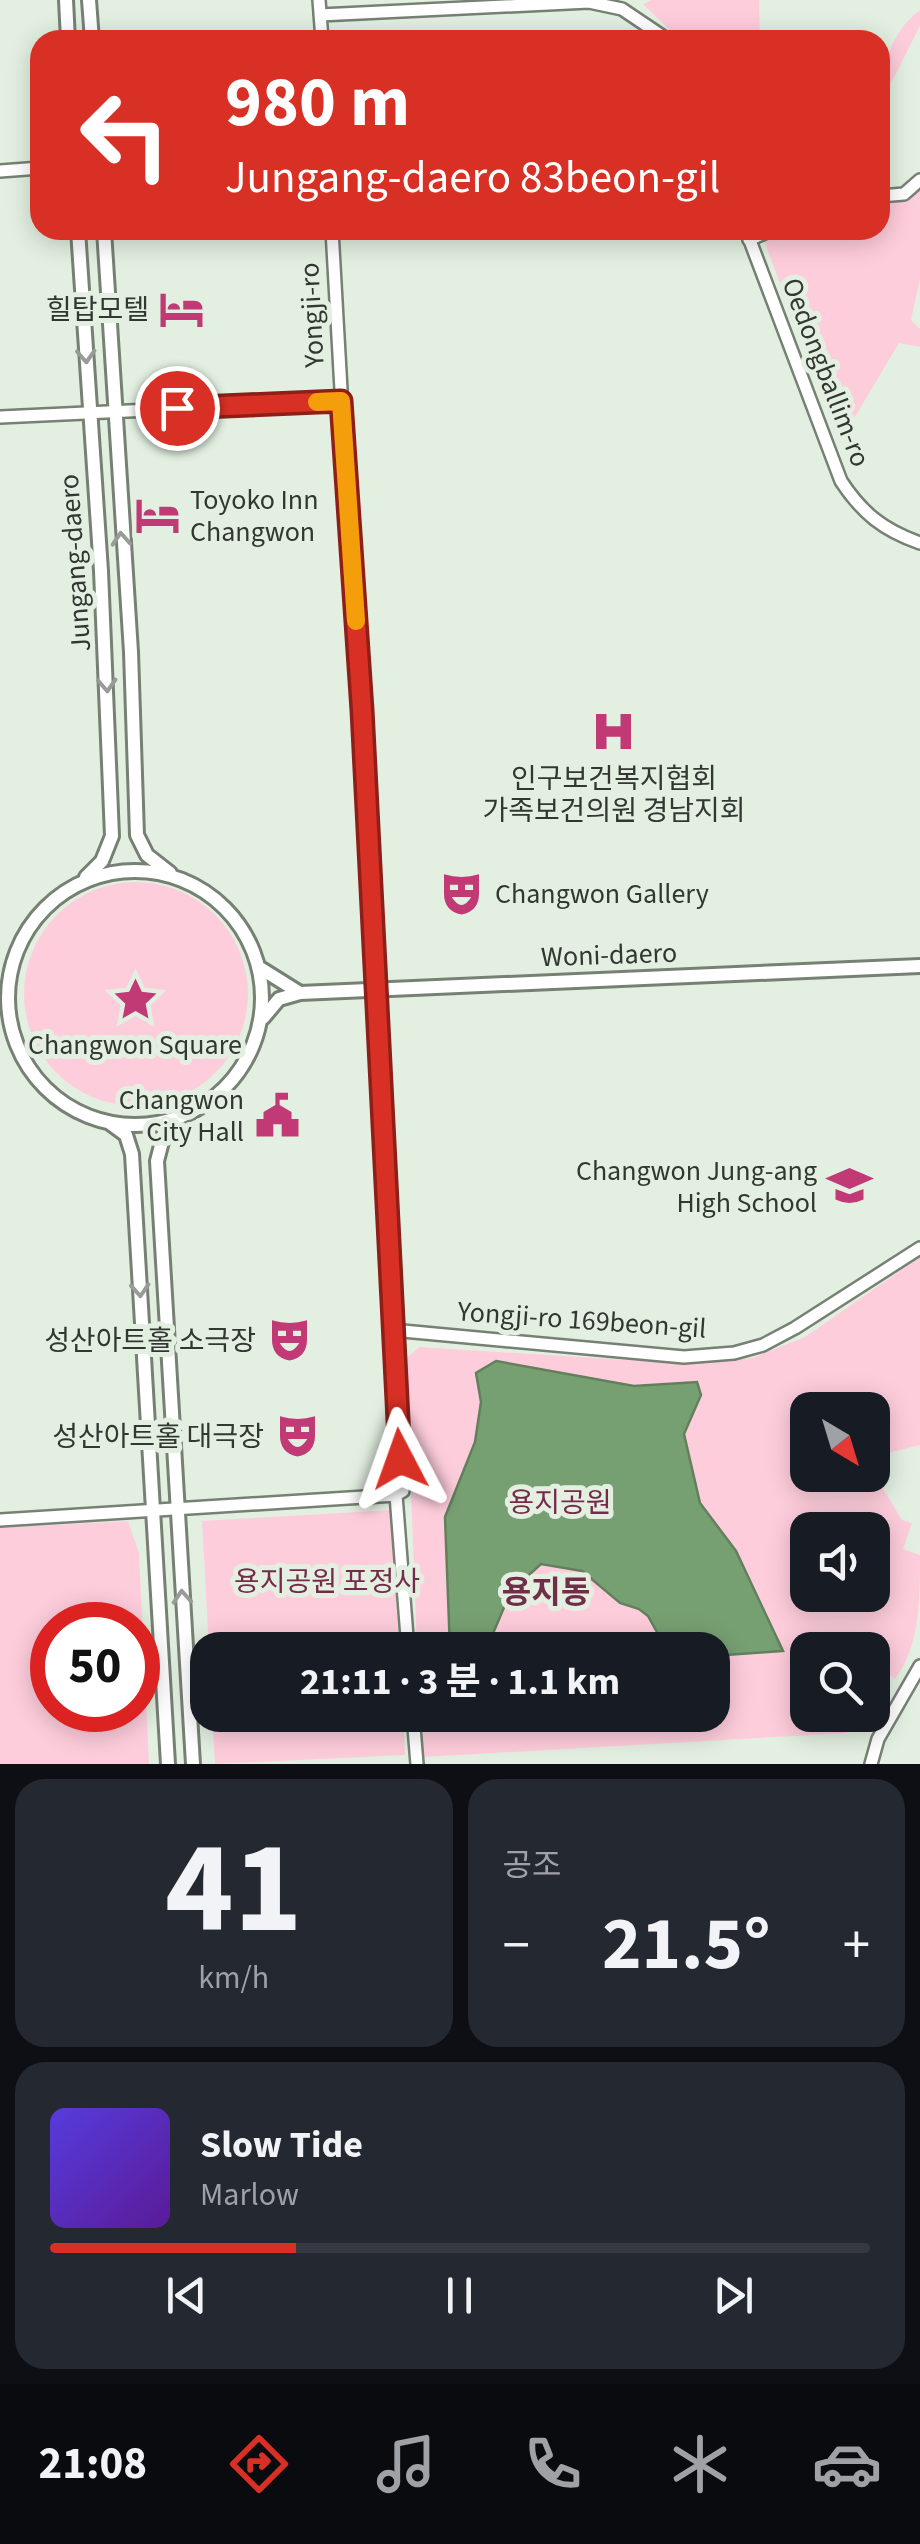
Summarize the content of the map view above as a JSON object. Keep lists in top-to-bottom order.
{
  "streets": {
    "main road": [
      "Yongji-ro",
      "Oedongballim-ro",
      "Jungang-daero",
      "Woni-daero",
      "Yongji-ro 169beon-gil"
    ]
  },
  "crossings": [
    ["Yongji-ro", "Woni-daero"],
    ["Yongji-ro", "Yongji-ro 169beon-gil"]
  ],
  "districts": ["용지동"],
  "parks": ["용지공원", "용지공원 포정사"],
  "places": {
    "hotel": ["힐탑모텔", "Toyoko Inn Changwon"],
    "hospital": ["인구보건복지협회 가족보건의원 경남지회"],
    "theatre": ["Changwon Gallery", "성산아트홀 소극장", "성산아트홀 대극장"],
    "place": ["Changwon Square"],
    "public building": ["Changwon City Hall"],
    "school or university": ["Changwon Jung-ang High School"]
  },
  "north": "bottom right",
  "page": {
    "turn": ["980 m", "Jungang-daero 83beon-gil"],
    "limit": "50",
    "trip": "21:11 · 3 분 · 1.1 km",
    "tile": [
      ["41", "km/h"],
      "공조"
    ],
    "heat": ["−", "21.5°", "+"],
    "song": ["Slow Tide", "Marlow"],
    "tabs": "21:08"
  }
}
